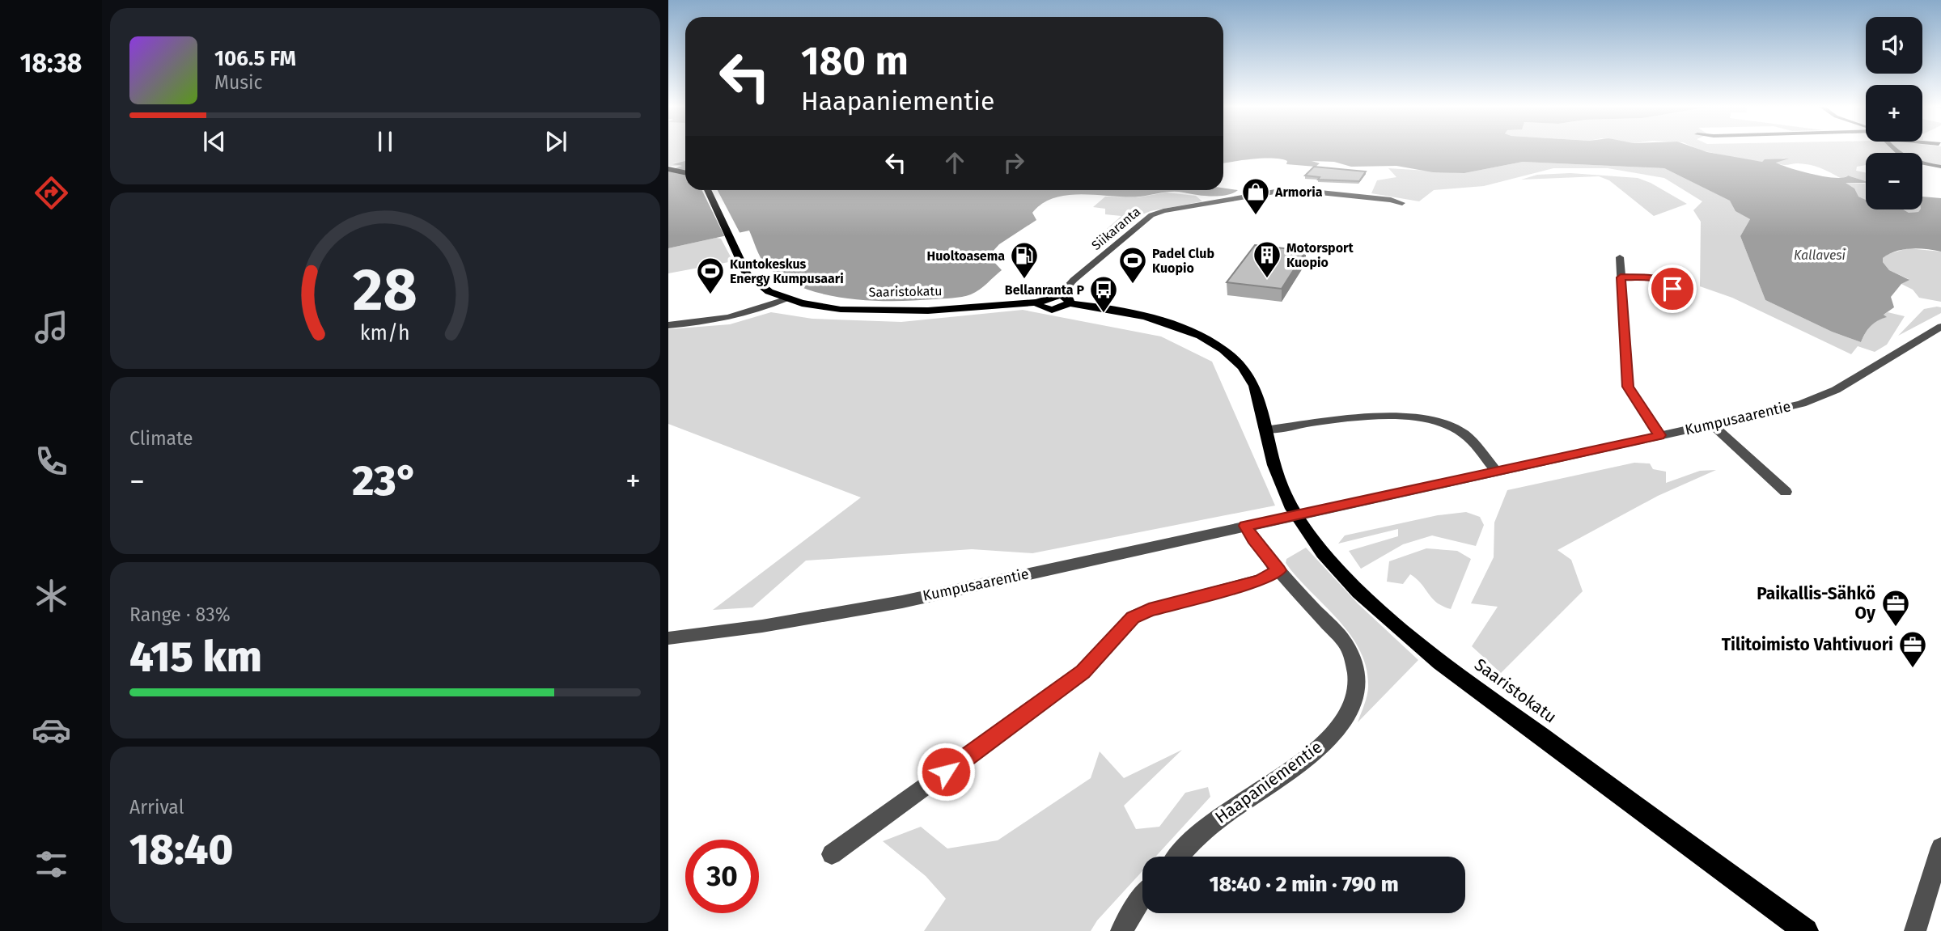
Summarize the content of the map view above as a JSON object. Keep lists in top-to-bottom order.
{
  "streets": {
    "main road": ["Saaristokatu"],
    "street": ["Siikaranta", "Kumpusaarentie", "Haapaniementie"]
  },
  "crossings": [
    ["Kumpusaarentie", "Haapaniementie"]
  ],
  "water": ["Kallavesi"],
  "places": {
    "shop": ["Armoria"],
    "building": ["Motorsport Kuopio"],
    "fuel station": ["Huoltoasema"],
    "sports": ["Padel Club Kuopio", "Kuntokeskus Energy Kumpusaari"],
    "bus stop": ["Bellanranta P"],
    "office": ["Paikallis-Sähkö Oy", "Tilitoimisto Vahtivuori"]
  },
  "page": {
    "tabs": "18:38",
    "map_buttons": ["+", "−"],
    "turn": ["180 m", "Haapaniementie"],
    "song": ["106.5 FM", "Music"],
    "tile": [
      "Climate",
      ["Range · 83%", "415 km"],
      ["Arrival", "18:40"]
    ],
    "heat": ["−", "23°", "+"],
    "limit": "30",
    "trip": "18:40 · 2 min · 790 m",
    "gauge": ["28", "km/h"]
  }
}
